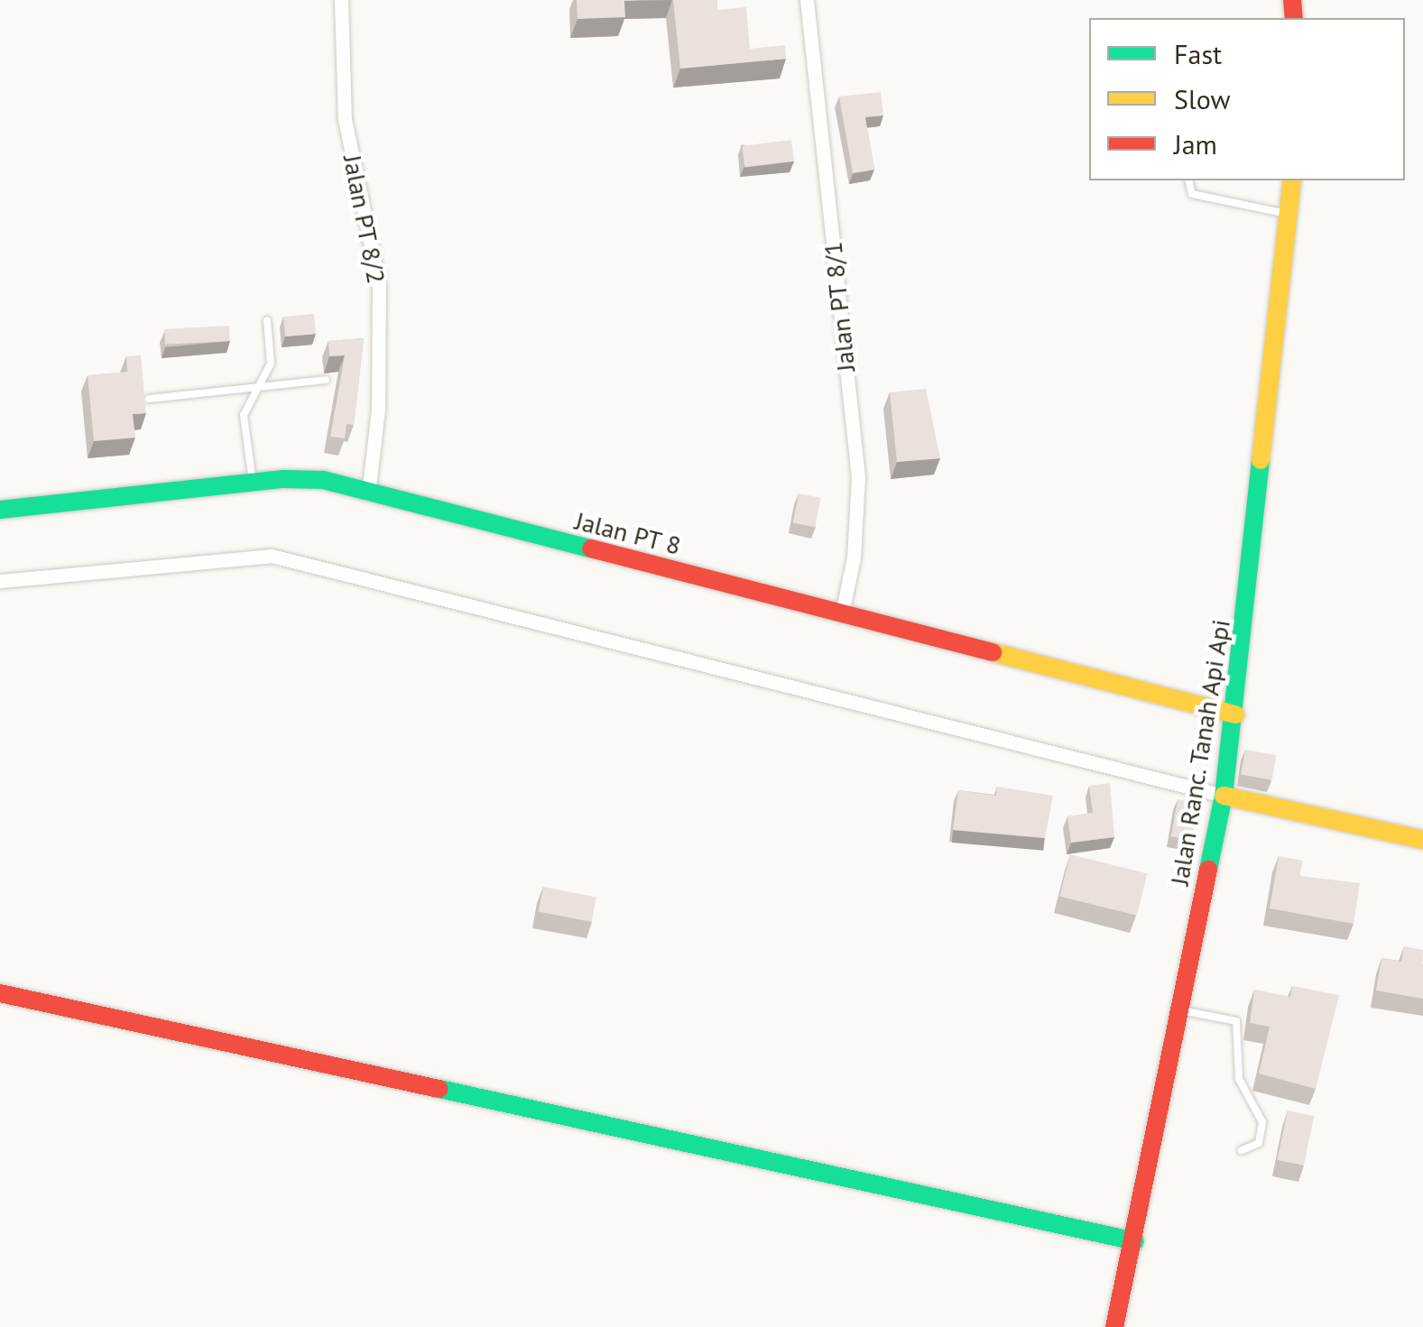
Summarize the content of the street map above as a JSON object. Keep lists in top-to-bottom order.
{
  "streets": {
    "street": [
      "Jalan PT 8/2",
      "Jalan PT 8/1",
      "Jalan PT 8",
      "Jalan Ranc. Tanah Api Api"
    ]
  },
  "crossings": [
    ["Jalan PT 8/2", "Jalan PT 8"],
    ["Jalan PT 8/1", "Jalan PT 8"],
    ["Jalan PT 8", "Jalan Ranc. Tanah Api Api"]
  ],
  "legend": ["Fast", "Slow", "Jam"]
}
